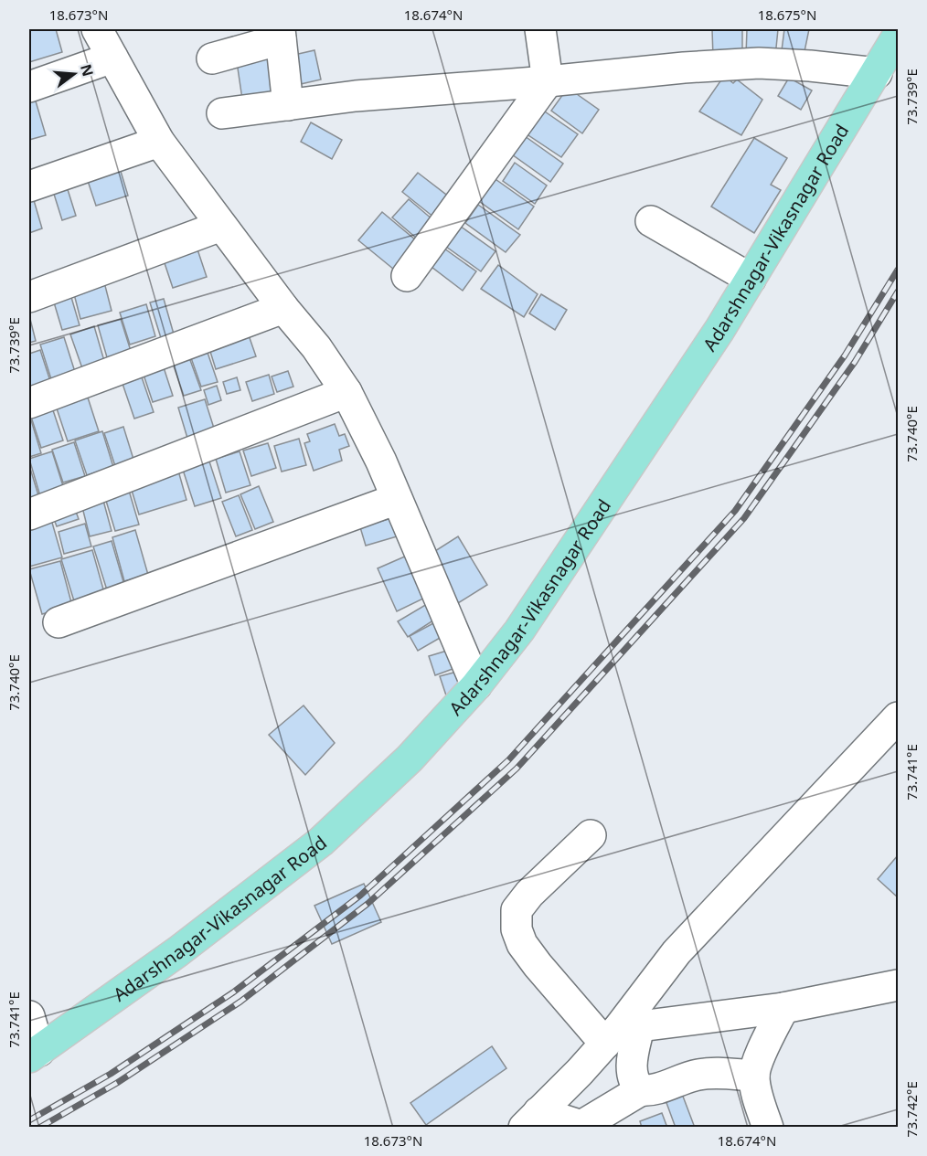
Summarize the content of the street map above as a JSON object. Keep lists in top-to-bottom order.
{
  "streets": {
    "main road": ["Adarshnagar-Vikasnagar Road"]
  },
  "north": "right",
  "coordinates": [
    "18.673°N",
    "18.674°N",
    "18.675°N",
    "73.739°E",
    "73.740°E",
    "73.741°E",
    "73.742°E"
  ]
}
